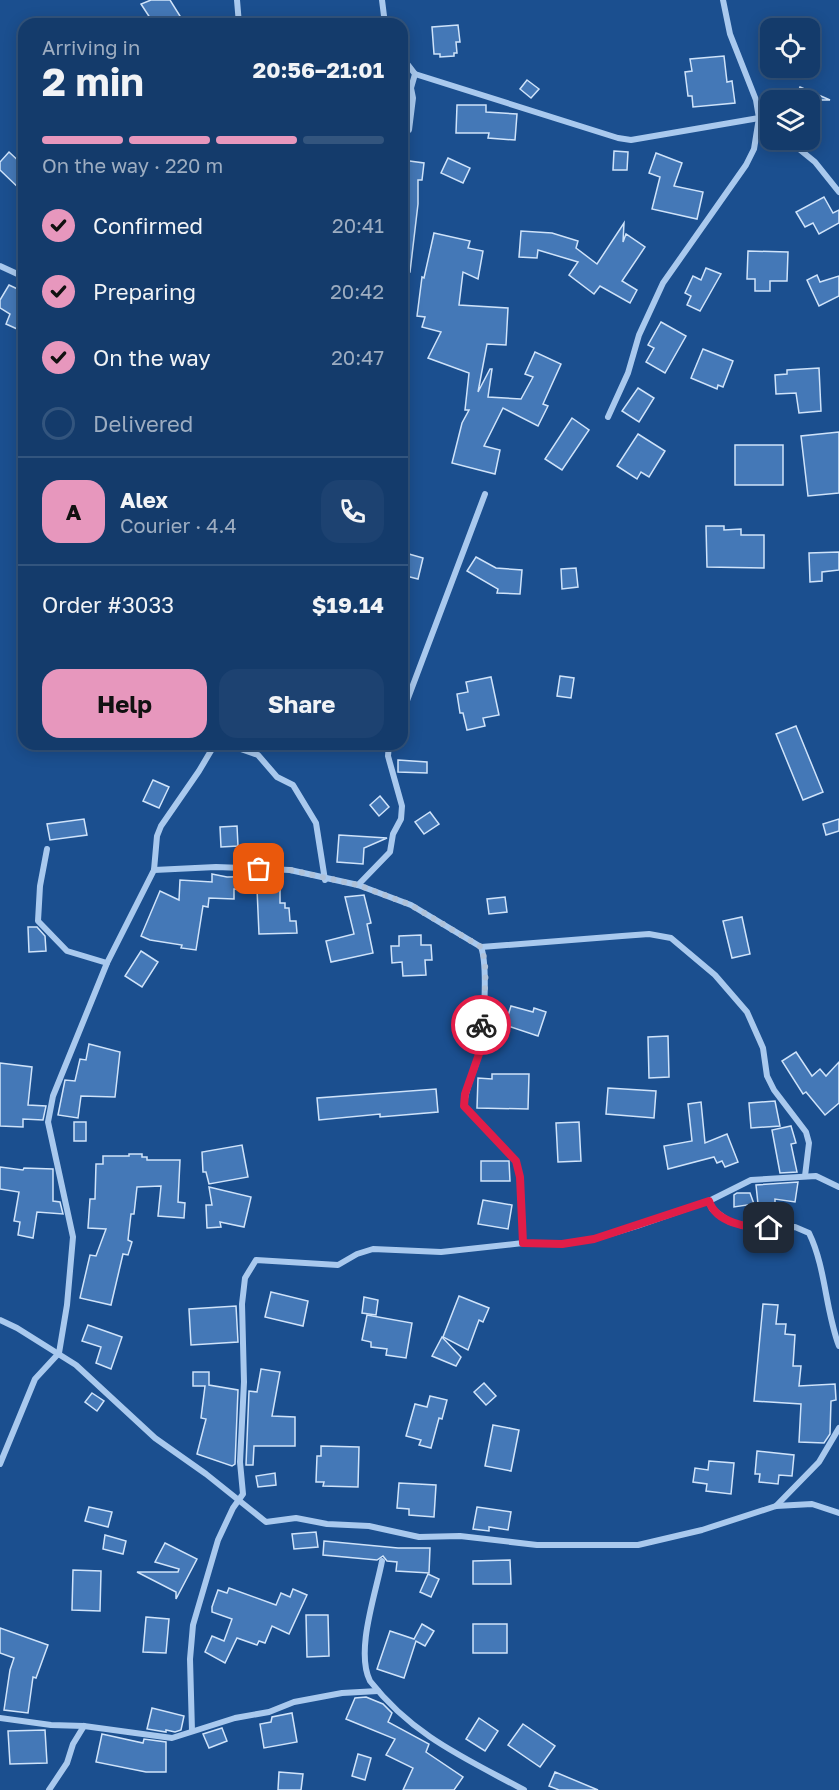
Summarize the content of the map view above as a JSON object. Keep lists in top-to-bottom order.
{
  "page": {
    "heading": ["2 min", "Arriving in", "20:56–21:01"],
    "panel": [
      "Alex",
      "Courier · 4.4",
      "Order #3033",
      "$19.14"
    ],
    "bar": "On the way · 220 m",
    "list": [
      ["Confirmed", "20:41"],
      ["Preparing", "20:42"],
      ["On the way", "20:47"],
      "Delivered"
    ],
    "round": "A",
    "buttons": ["Help", "Share"]
  }
}
